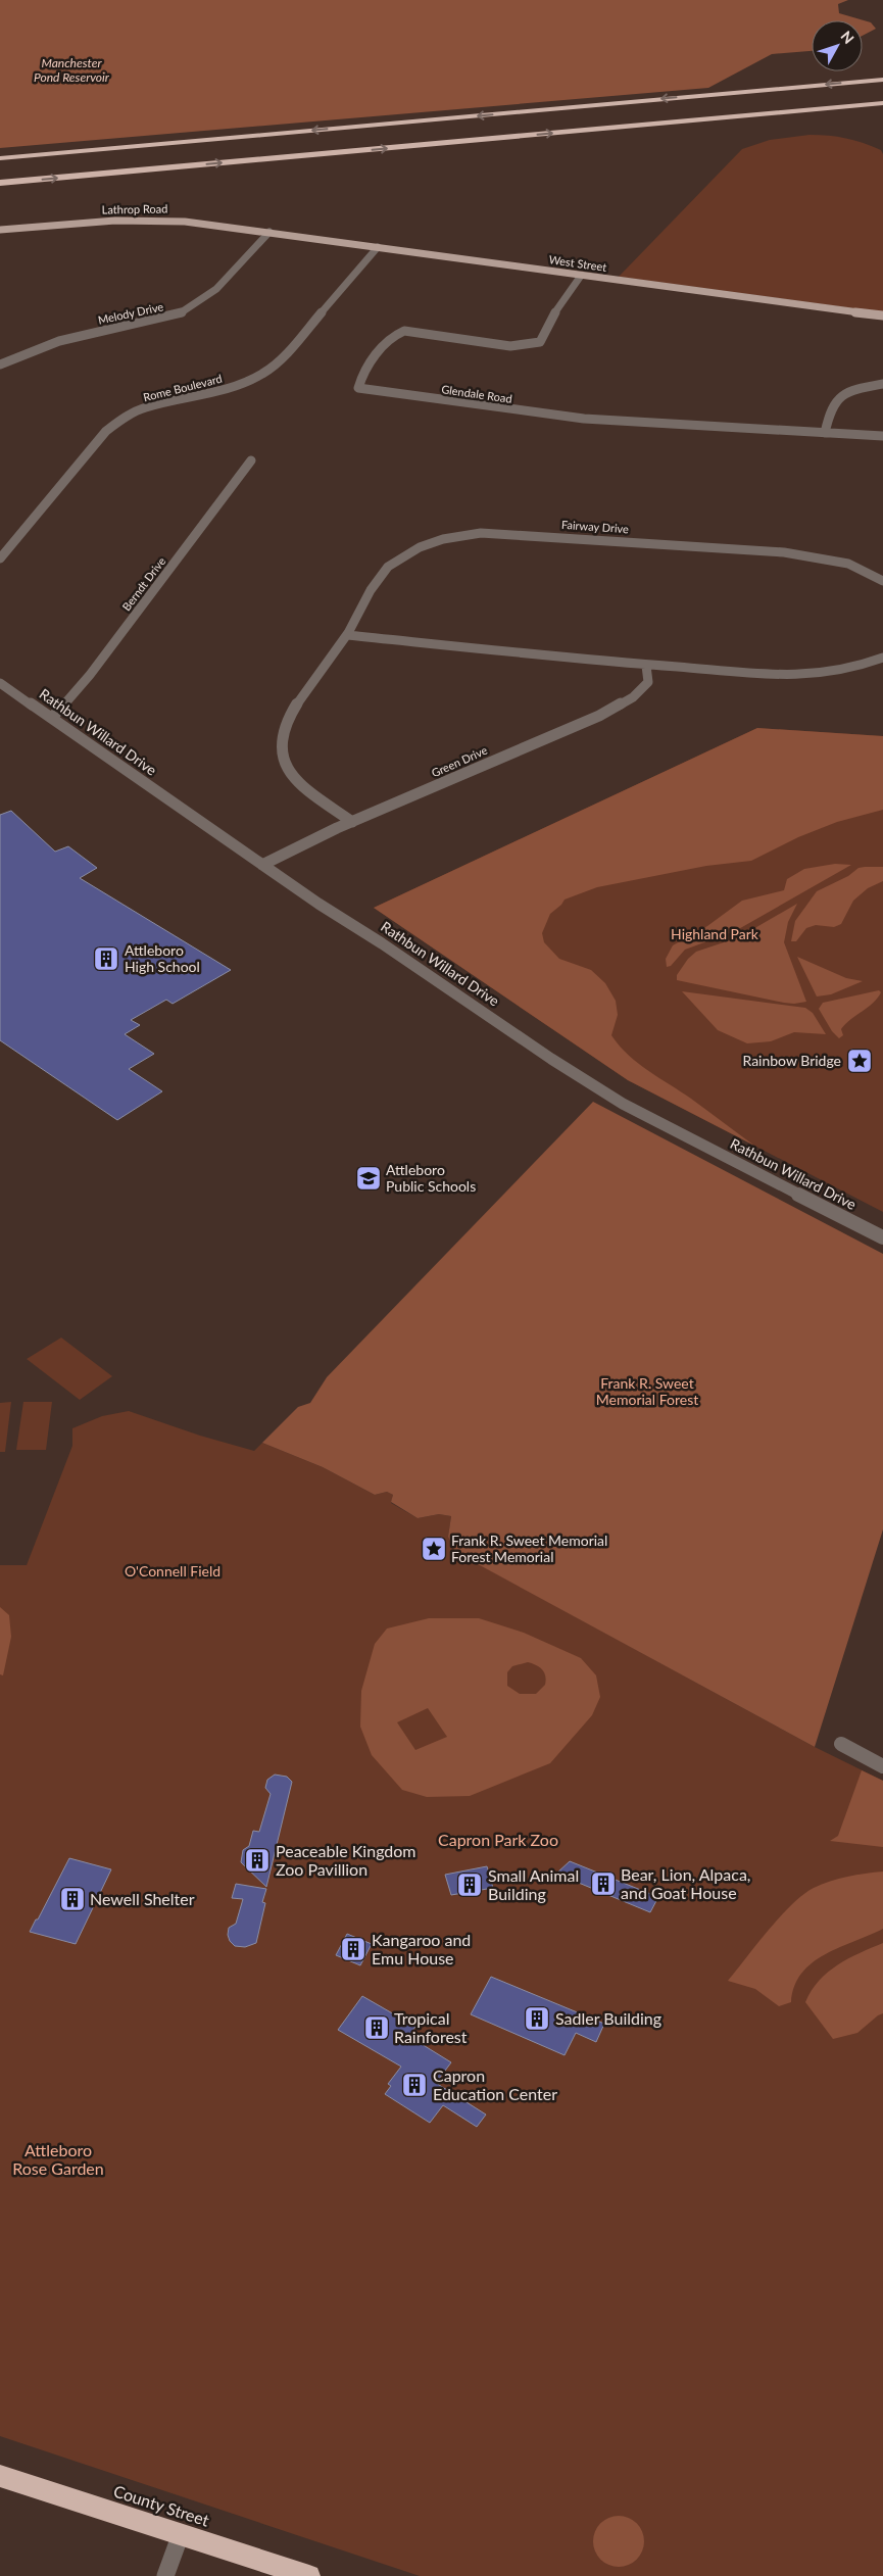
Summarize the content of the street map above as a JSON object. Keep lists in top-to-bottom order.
{
  "streets": {
    "highway": ["County Street"],
    "main road": ["Lathrop Road", "West Street"],
    "street": [
      "Melody Drive",
      "Rome Boulevard",
      "Glendale Road",
      "Fairway Drive",
      "Berndt Drive",
      "Rathbun Willard Drive",
      "Green Drive"
    ]
  },
  "crossings": [
    ["Lathrop Road", "West Street"],
    ["Lathrop Road", "Melody Drive"],
    ["West Street", "Melody Drive"],
    ["West Street", "Rome Boulevard"],
    ["West Street", "Glendale Road"],
    ["Fairway Drive", "Green Drive"],
    ["Berndt Drive", "Rathbun Willard Drive"],
    ["Rathbun Willard Drive", "Green Drive"]
  ],
  "water": ["Manchester Pond Reservoir"],
  "parks": [
    "Highland Park",
    "Frank R. Sweet Memorial Forest",
    "O'Connell Field",
    "Capron Park Zoo",
    "Attleboro Rose Garden"
  ],
  "places": {
    "building": [
      "Attleboro High School",
      "Peaceable Kingdom Zoo Pavillion",
      "Bear, Lion, Alpaca, and Goat House",
      "Small Animal Building",
      "Newell Shelter",
      "Kangaroo and Emu House",
      "Sadler Building",
      "Tropical Rainforest",
      "Capron Education Center"
    ],
    "place": ["Rainbow Bridge", "Frank R. Sweet Memorial Forest Memorial"],
    "school or university": ["Attleboro Public Schools"]
  },
  "north": "top right"
}
